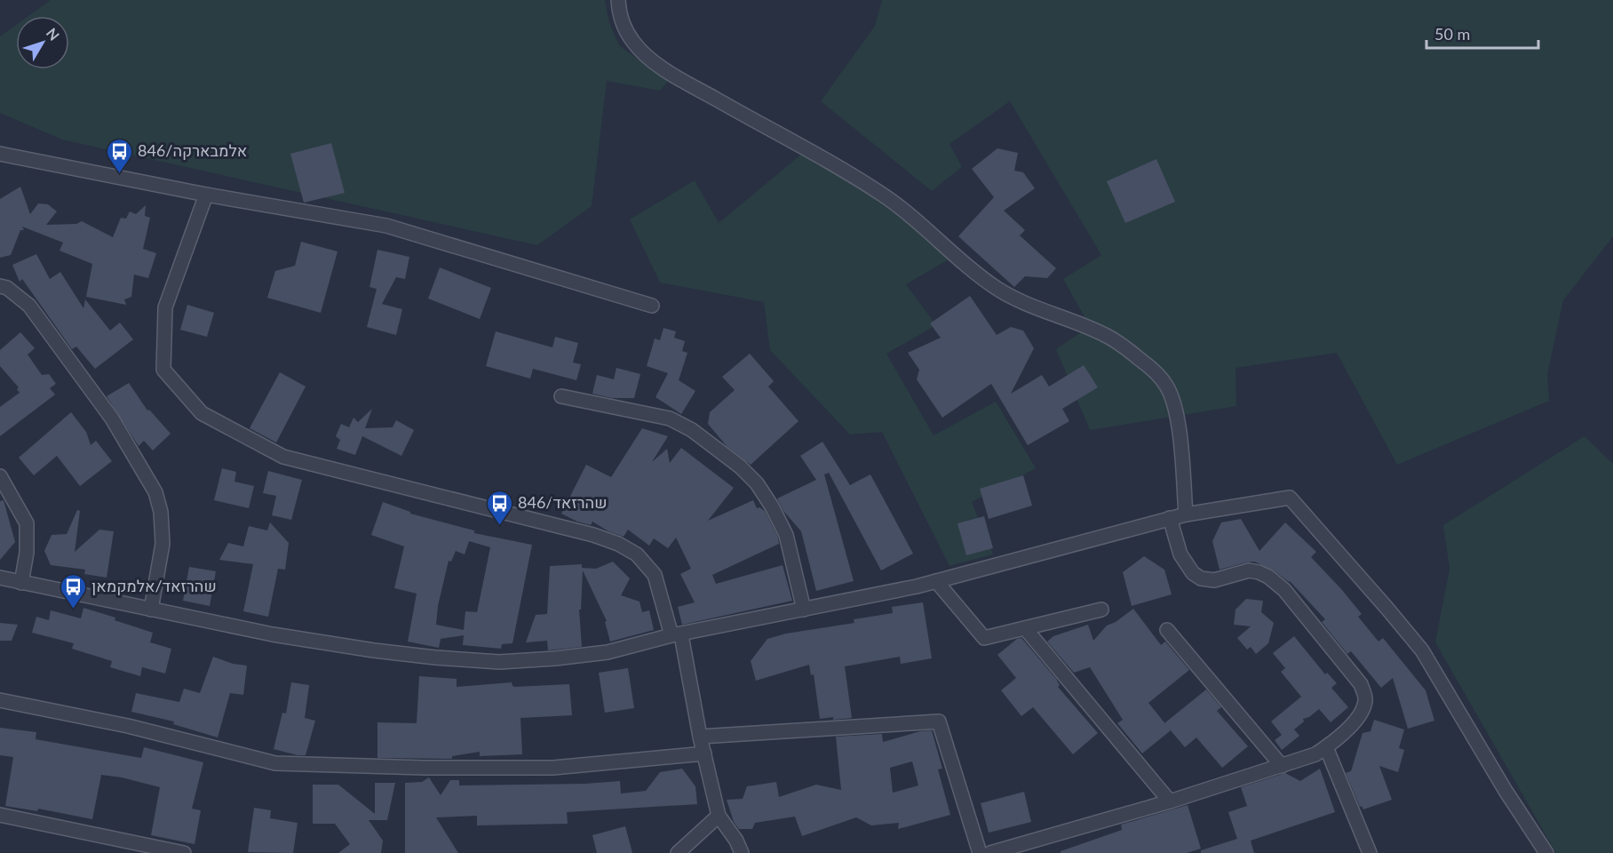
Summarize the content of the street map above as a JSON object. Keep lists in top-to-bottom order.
{
  "places": {
    "bus stop": ["אלמבארקה/846", "846/שהרזאד", "שהרזאד/אלמקמאן"]
  },
  "scale_bar": "50 m",
  "north": "top right"
}
